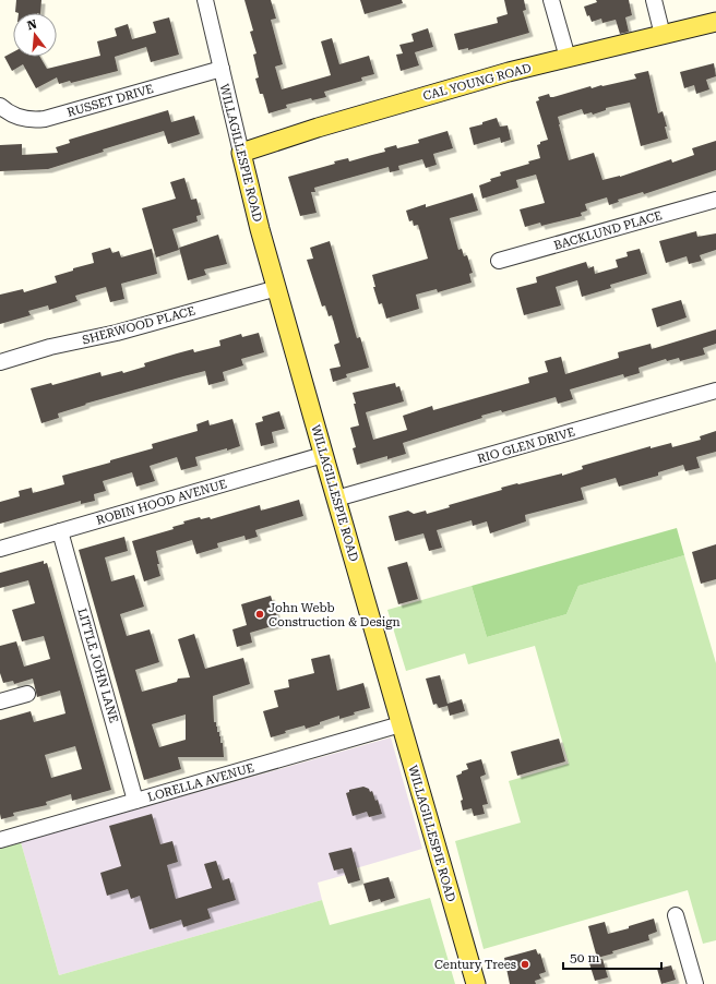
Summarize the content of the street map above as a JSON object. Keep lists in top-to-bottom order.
{
  "streets": {
    "main road": ["CAL YOUNG ROAD", "WILLAGILLESPIE ROAD"],
    "street": [
      "RUSSET DRIVE",
      "BACKLUND PLACE",
      "SHERWOOD PLACE",
      "RIO GLEN DRIVE",
      "ROBIN HOOD AVENUE",
      "LITTLE JOHN LANE",
      "LORELLA AVENUE"
    ]
  },
  "crossings": [
    ["CAL YOUNG ROAD", "WILLAGILLESPIE ROAD"],
    ["RUSSET DRIVE", "WILLAGILLESPIE ROAD"],
    ["WILLAGILLESPIE ROAD", "SHERWOOD PLACE"],
    ["WILLAGILLESPIE ROAD", "RIO GLEN DRIVE"],
    ["WILLAGILLESPIE ROAD", "ROBIN HOOD AVENUE"],
    ["WILLAGILLESPIE ROAD", "LORELLA AVENUE"],
    ["ROBIN HOOD AVENUE", "LITTLE JOHN LANE"],
    ["LITTLE JOHN LANE", "LORELLA AVENUE"]
  ],
  "places": ["John Webb Construction & Design", "Century Trees"],
  "scale_bar": "50 m",
  "north": "top"
}
